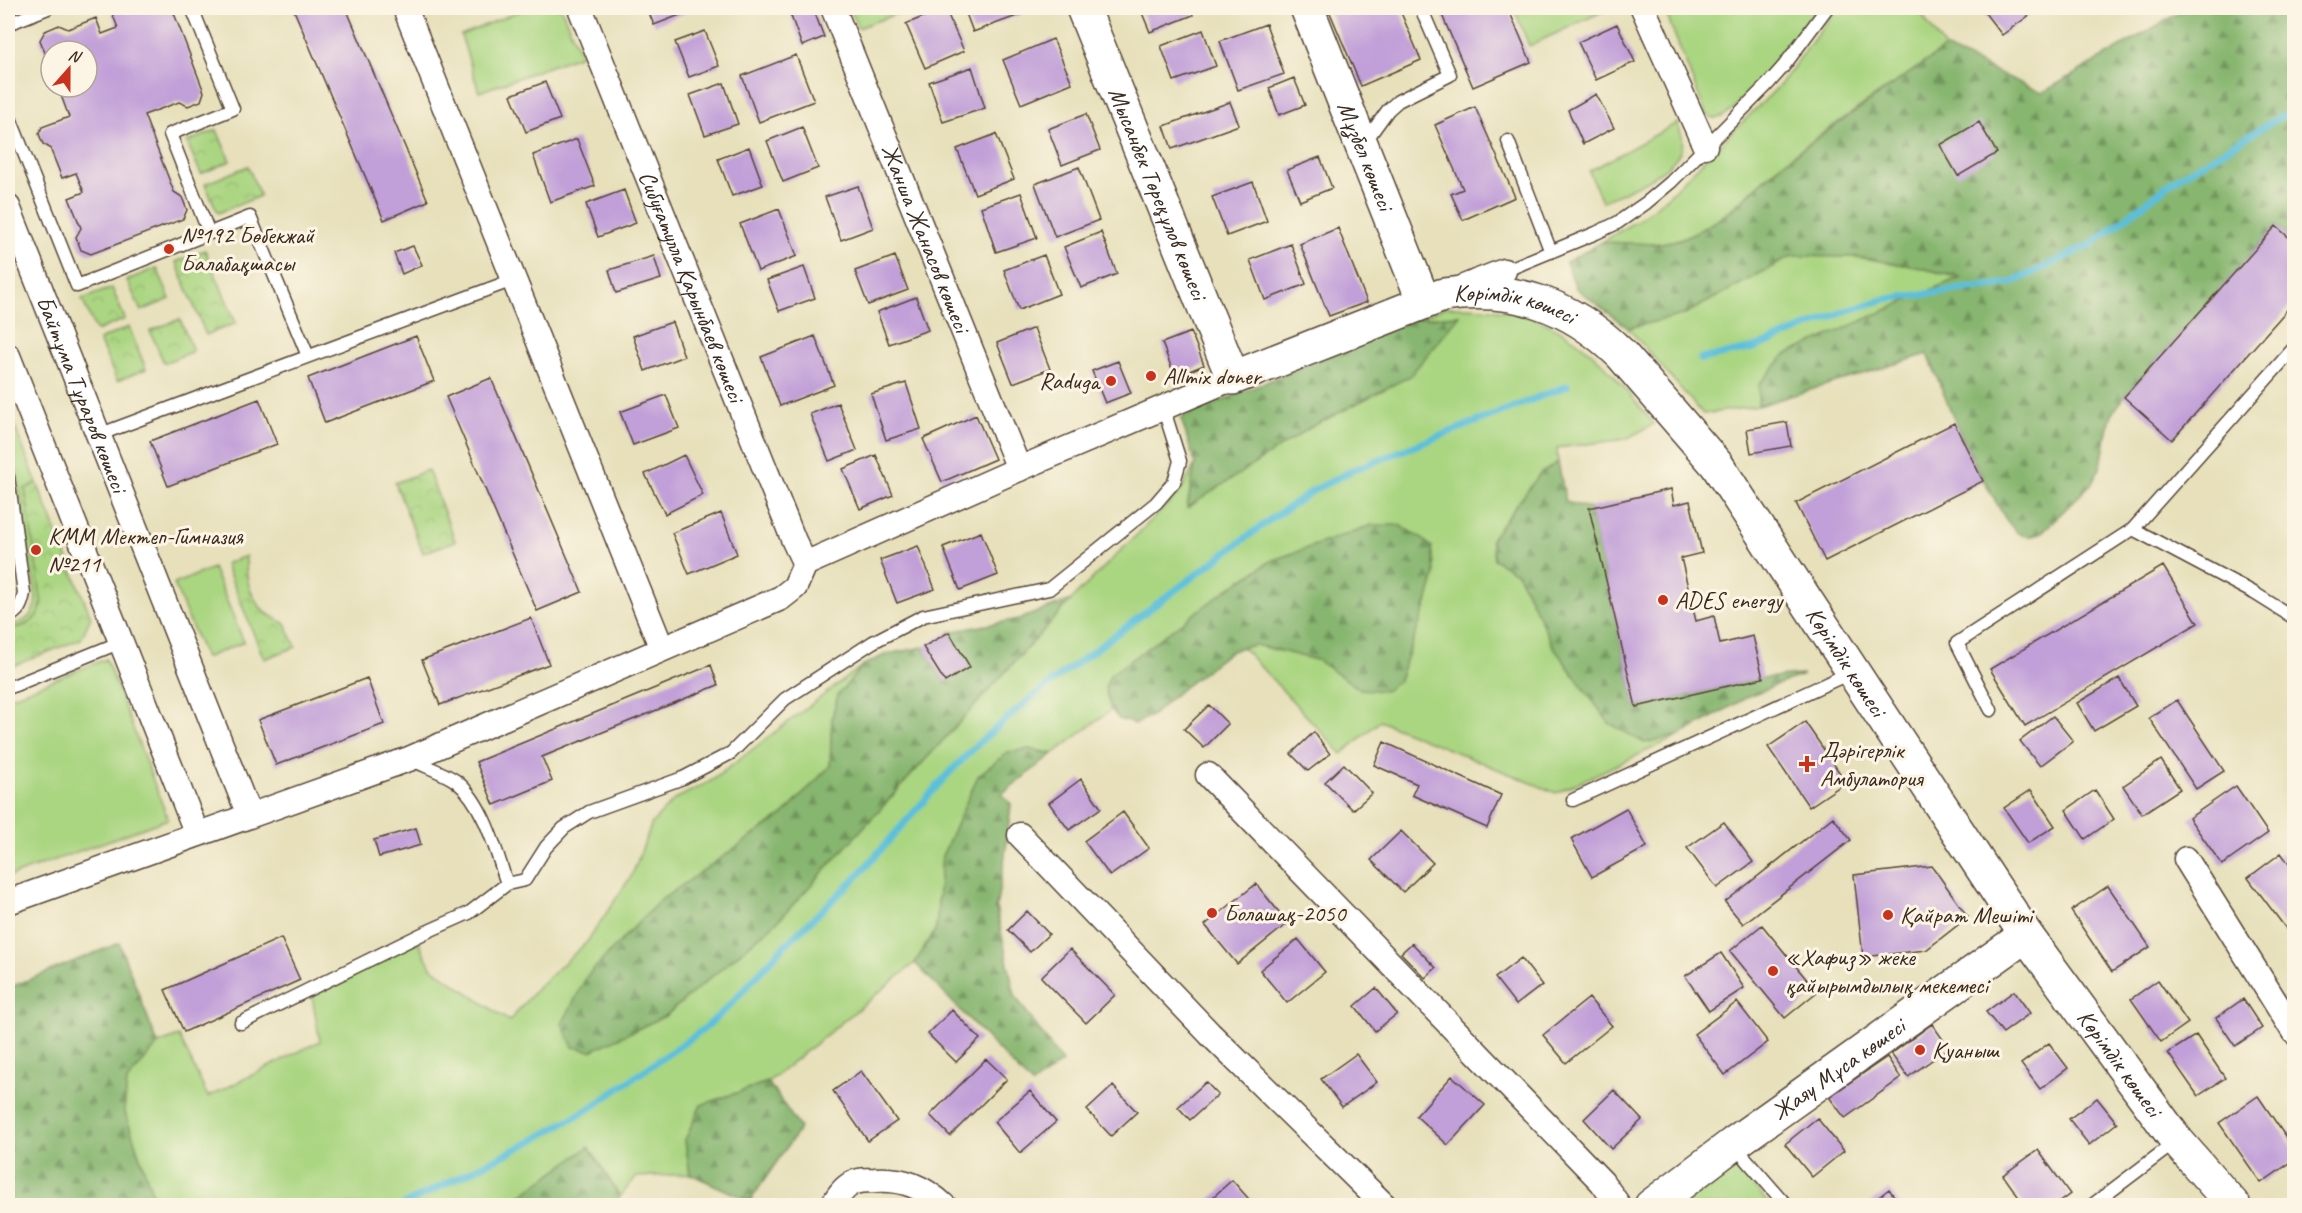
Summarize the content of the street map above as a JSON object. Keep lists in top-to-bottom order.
{
  "streets": {
    "street": [
      "Мұзбел көшесі",
      "Мысанбек Төреқұлов көшесі",
      "Жанша Жанасов көшесі",
      "Сибуғатулла Қарынбаев көшесі",
      "Көрімдік көшесі",
      "Байтұма Тұраров көшесі",
      "Жаяу Мұса көшесі"
    ]
  },
  "crossings": [
    ["Мұзбел көшесі", "Көрімдік көшесі"],
    ["Мысанбек Төреқұлов көшесі", "Көрімдік көшесі"],
    ["Көрімдік көшесі", "Жаяу Мұса көшесі"]
  ],
  "places": {
    "other": [
      "№192 Бөбекжай Балабақшасы",
      "Allmix doner",
      "Raduga",
      "КММ Мектеп-Гимназия №211",
      "ADES energy",
      "Болашақ-2050",
      "Қайрат Мешіті",
      "«Хафиз» жеке қайырымдылық мекемесі",
      "Қуаныш"
    ],
    "health": ["Дәрігерлік Амбулатория"]
  },
  "north": "top"
}
